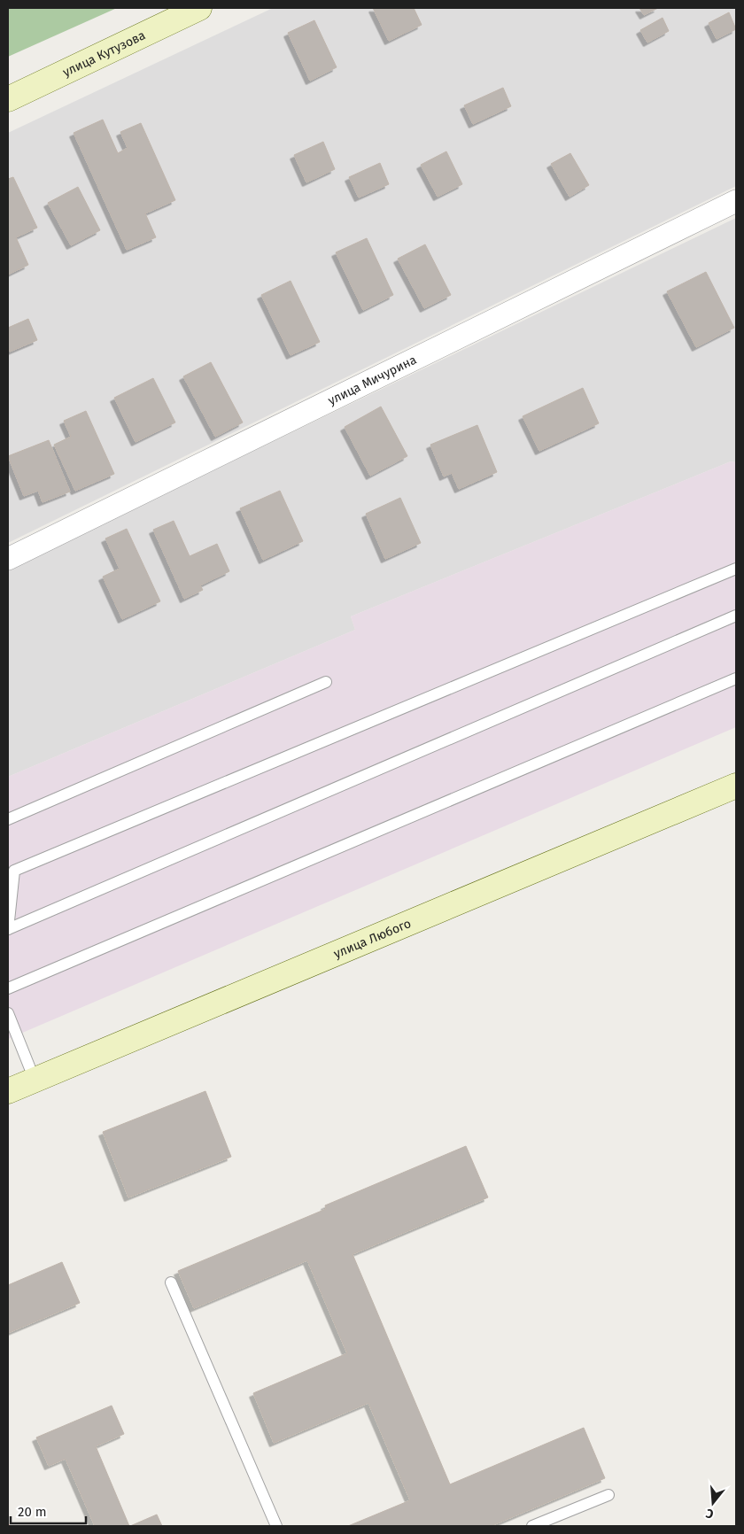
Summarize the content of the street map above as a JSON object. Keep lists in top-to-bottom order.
{
  "streets": {
    "street": ["улица Кутузова", "улица Мичурина", "улица Любого"]
  },
  "scale_bar": "20 m",
  "north": "bottom"
}
